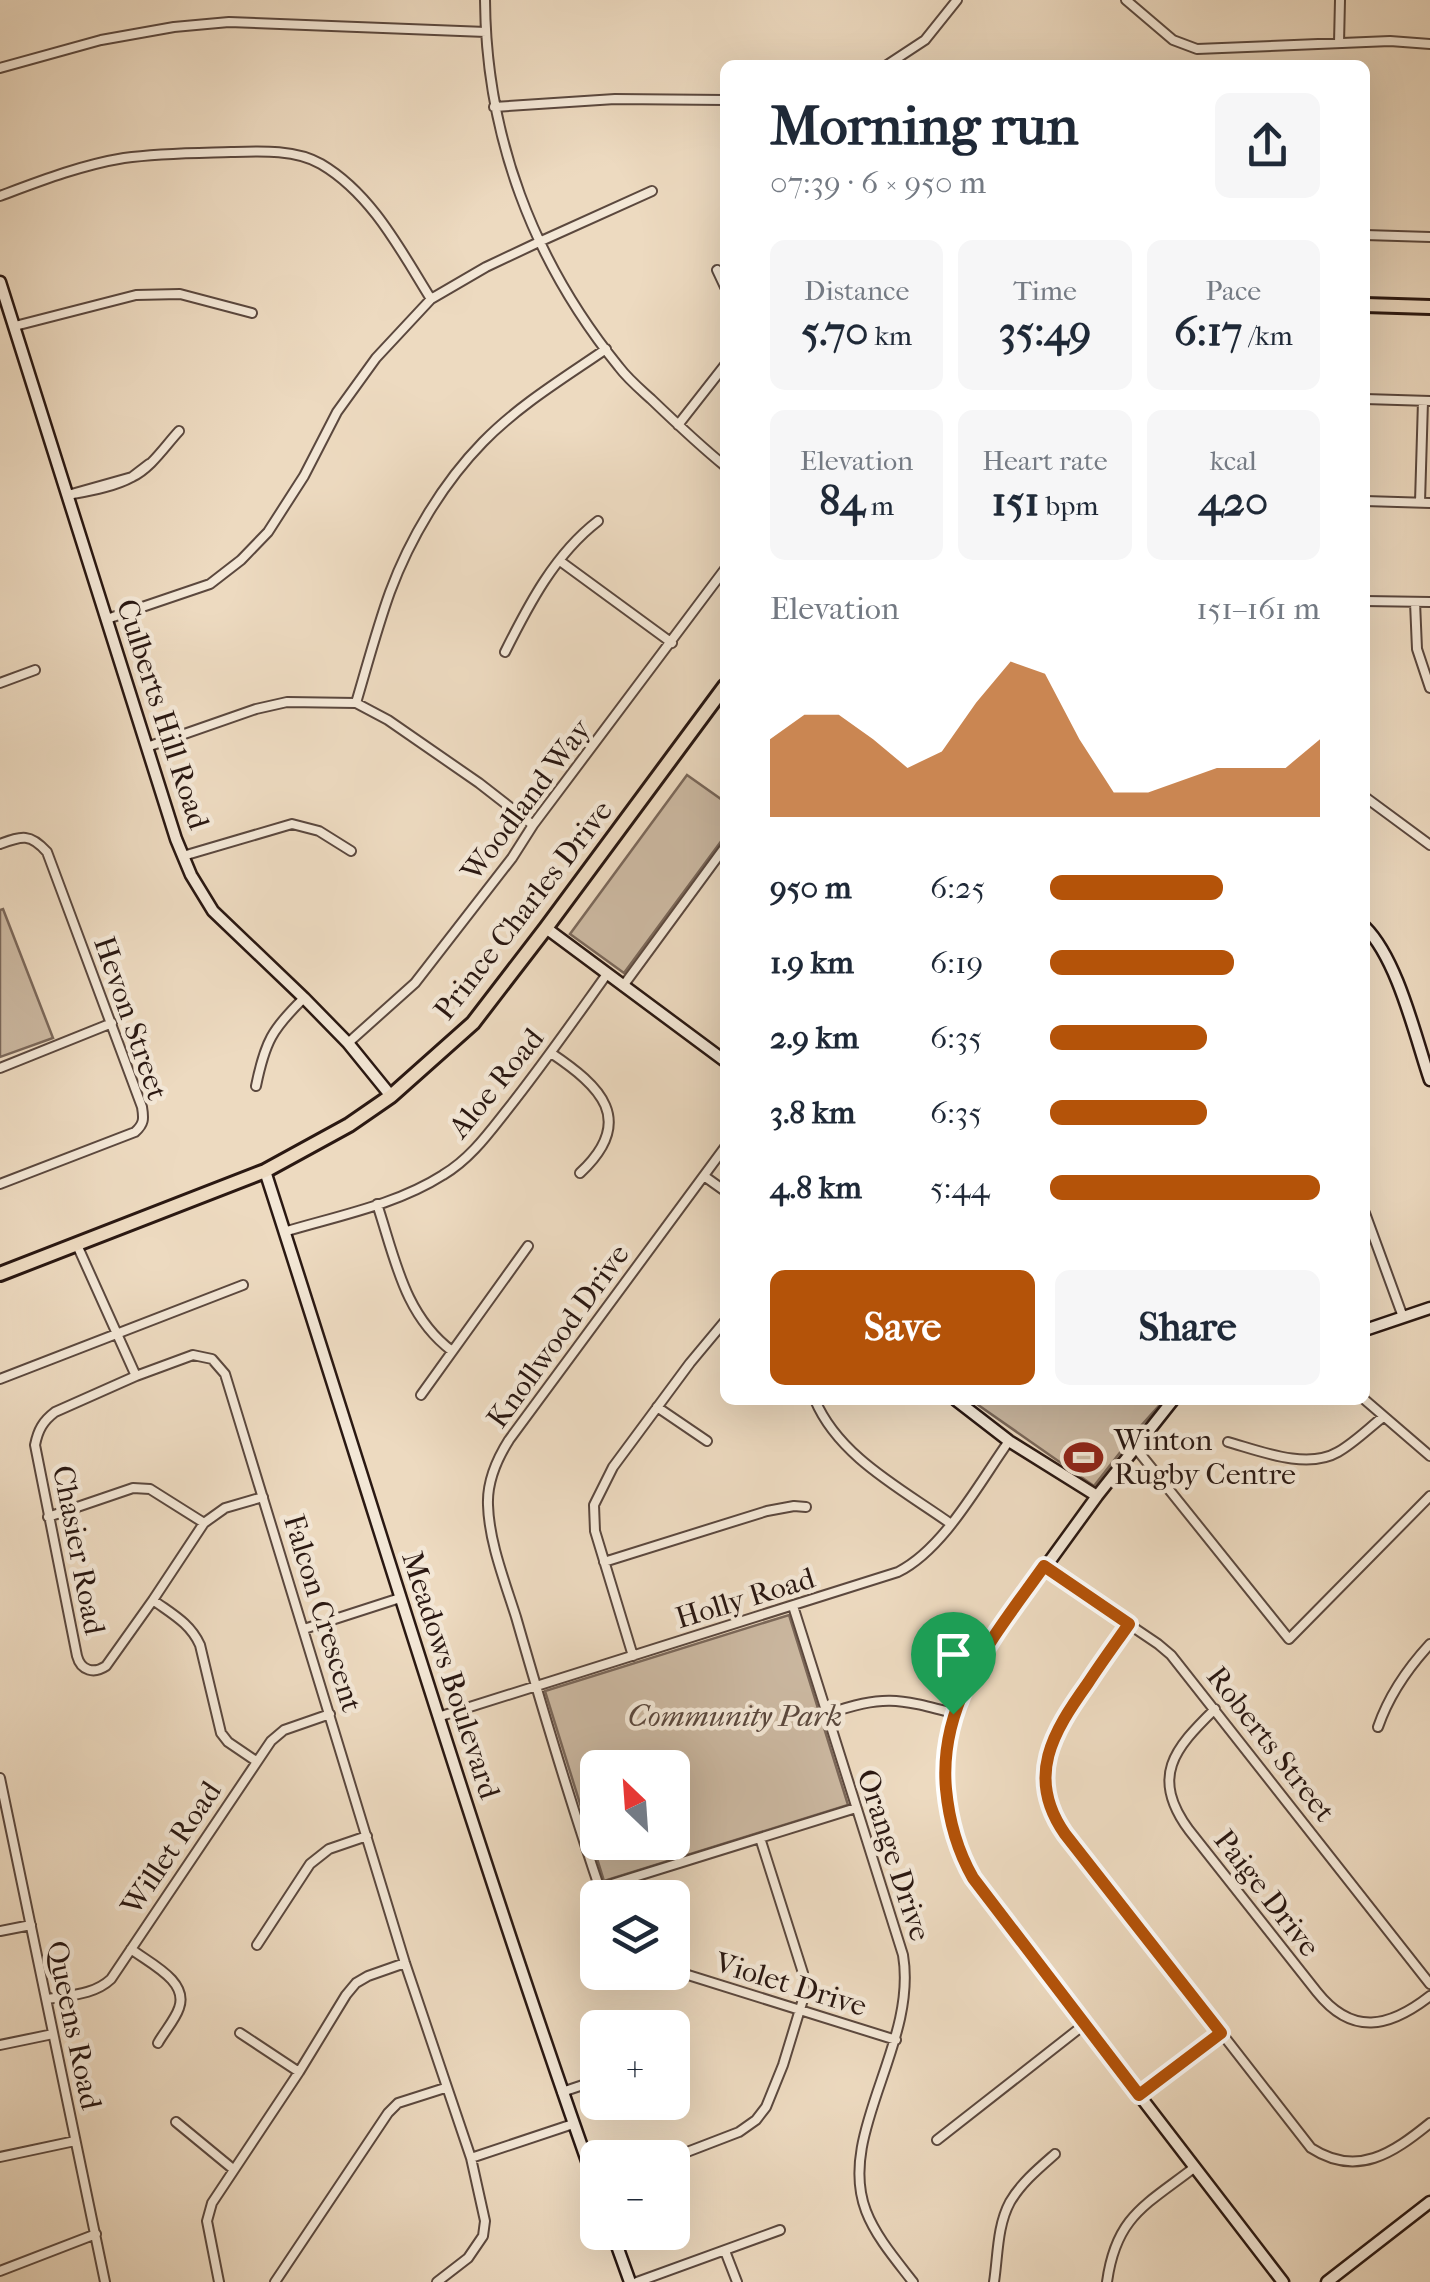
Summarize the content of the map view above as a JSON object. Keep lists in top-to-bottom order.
{
  "streets": {
    "highway": ["Prince Charles Drive"],
    "street": [
      "Culberts Hill Road",
      "Woodland Way",
      "Hevon Street",
      "Aloe Road",
      "Knollwood Drive",
      "Chasier Road",
      "Holly Road",
      "Falcon Crescent",
      "Meadows Boulevard",
      "Roberts Street",
      "Willet Road",
      "Orange Drive",
      "Paige Drive",
      "Violet Drive",
      "Queens Road"
    ]
  },
  "crossings": [
    ["Culberts Hill Road", "Woodland Way"],
    ["Culberts Hill Road", "Prince Charles Drive"],
    ["Prince Charles Drive", "Meadows Boulevard"],
    ["Aloe Road", "Meadows Boulevard"],
    ["Knollwood Drive", "Holly Road"],
    ["Chasier Road", "Falcon Crescent"],
    ["Holly Road", "Meadows Boulevard"],
    ["Holly Road", "Orange Drive"],
    ["Falcon Crescent", "Willet Road"],
    ["Roberts Street", "Paige Drive"],
    ["Willet Road", "Queens Road"],
    ["Orange Drive", "Violet Drive"]
  ],
  "parks": ["Community Park"],
  "places": {
    "sports": ["Winton Rugby Centre"]
  },
  "north": "top left",
  "page": {
    "heading": ["Morning run", "07:39 · 6 × 950 m"],
    "stats": [
      ["Distance", "5.70 km"],
      ["Time", "35:49"],
      ["Pace", "6:17 /km"],
      ["Elevation", "84 m"],
      ["Heart rate", "151 bpm"],
      ["kcal", "420"]
    ],
    "chart": ["Elevation", "151–161 m"],
    "list": [
      {
        "name": "950 m",
        "note": "6:25"
      },
      {
        "name": "1.9 km",
        "note": "6:19"
      },
      {
        "name": "2.9 km",
        "note": "6:35"
      },
      {
        "name": "3.8 km",
        "note": "6:35"
      },
      {
        "name": "4.8 km",
        "note": "5:44"
      }
    ],
    "buttons": ["Save", "Share"],
    "map_buttons": ["+", "−"]
  }
}
